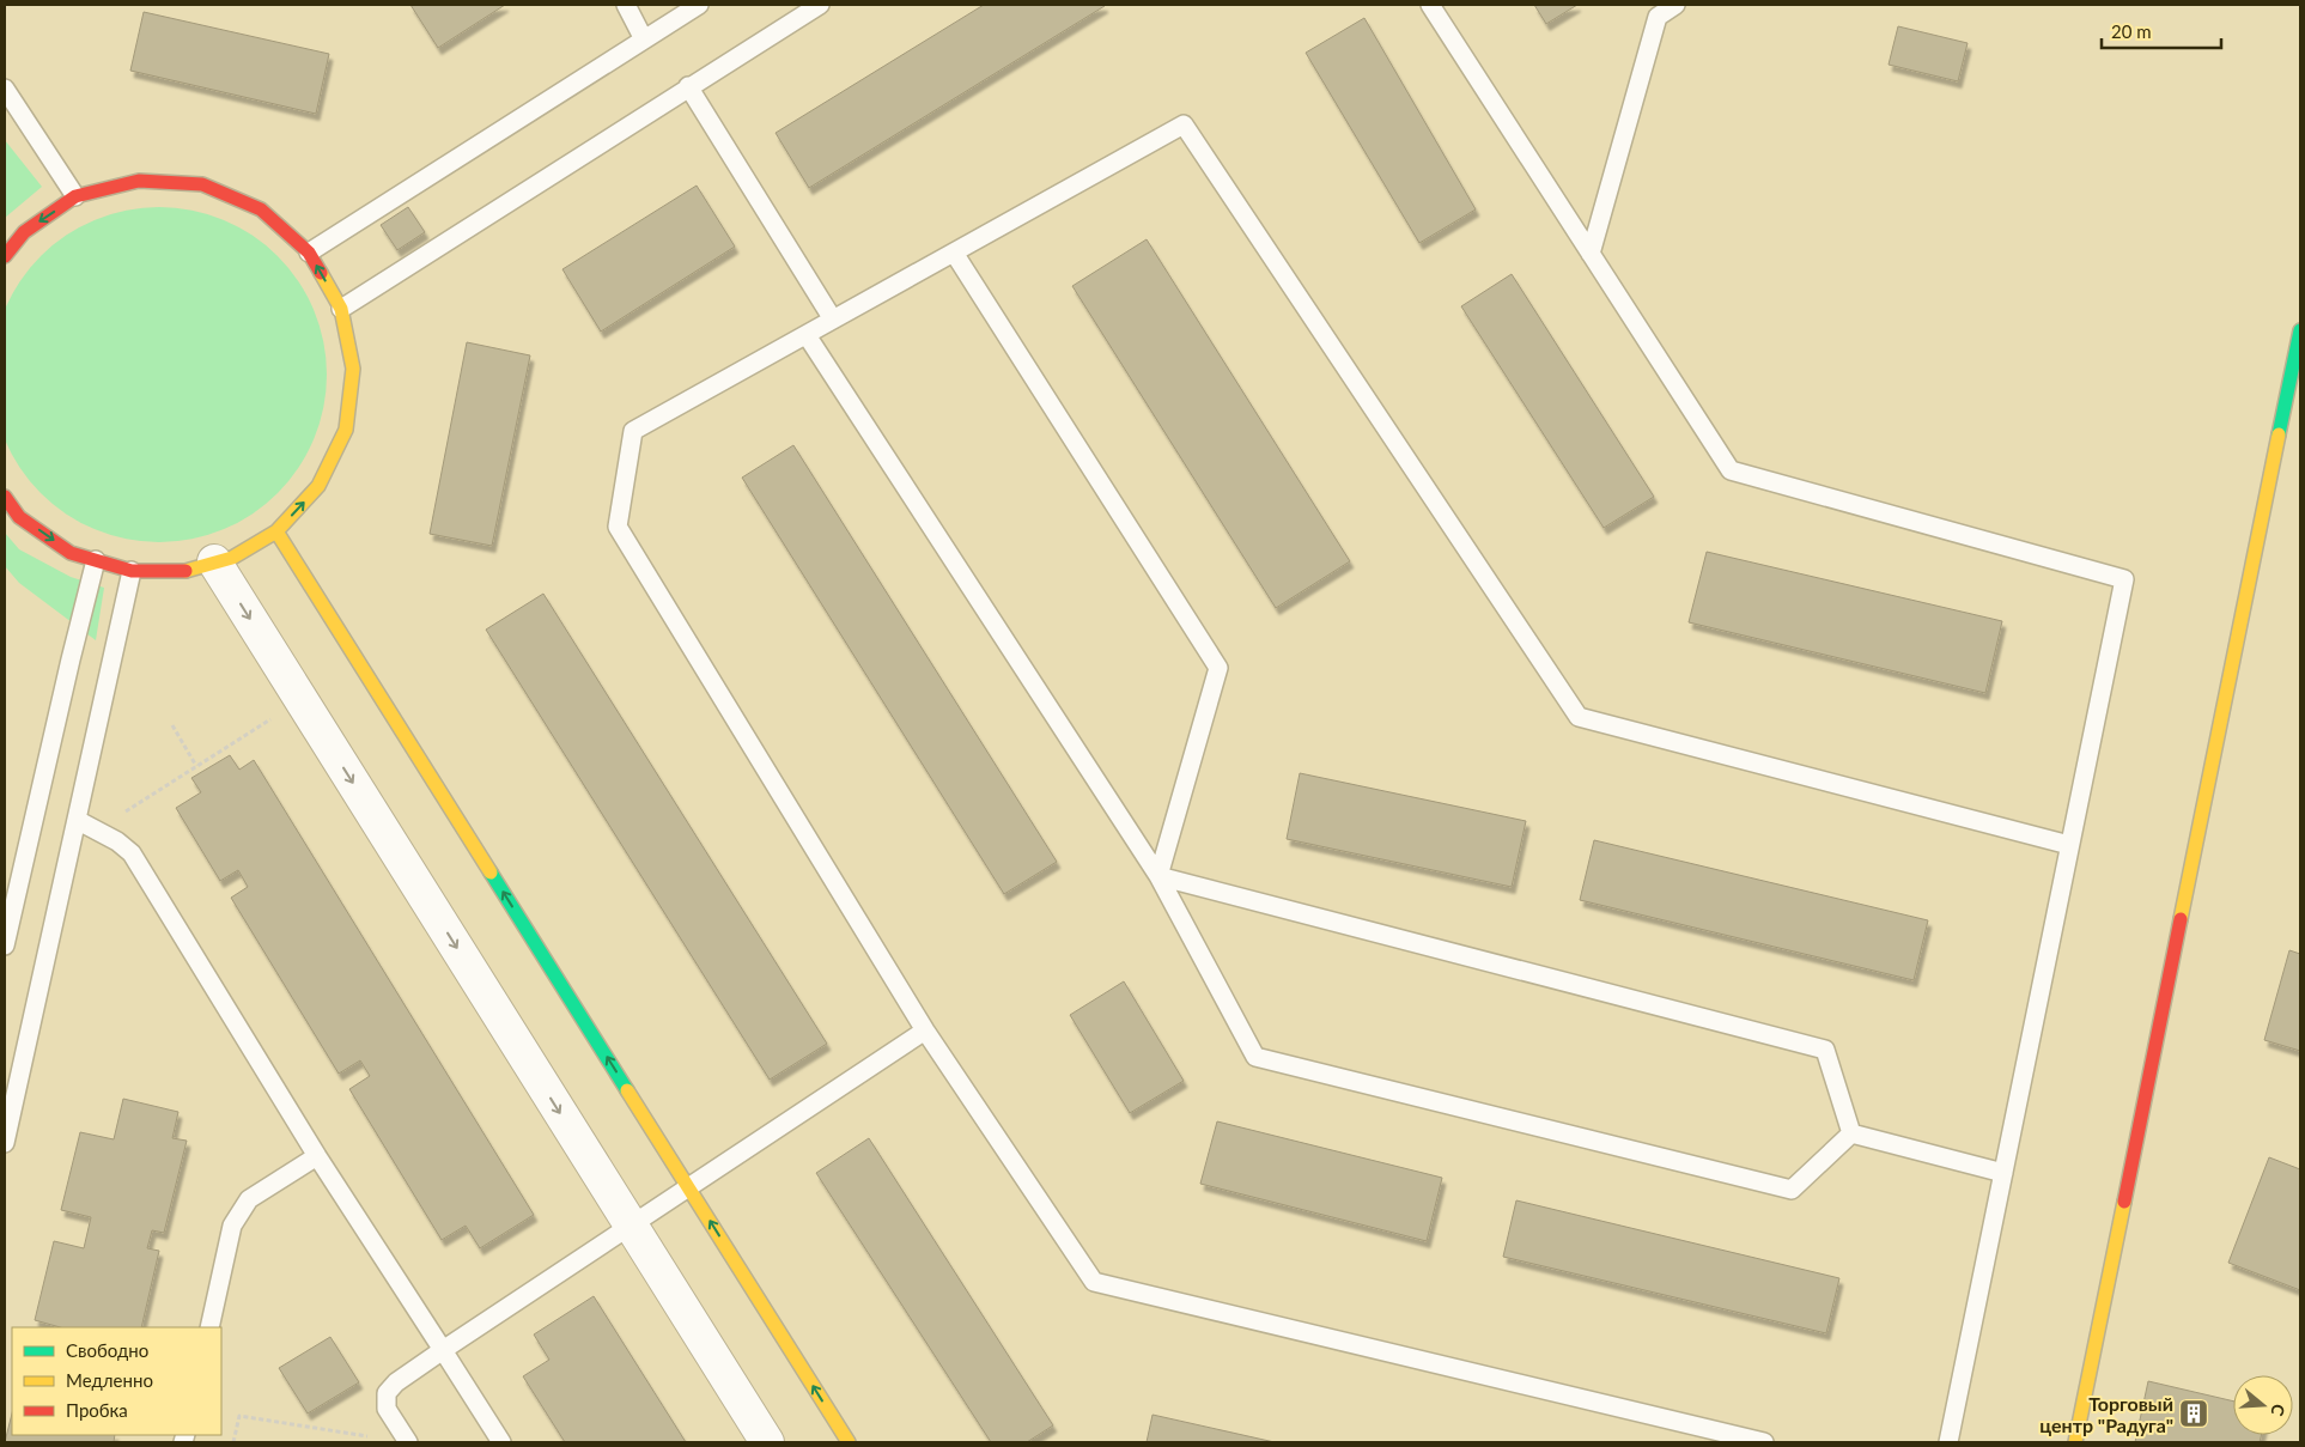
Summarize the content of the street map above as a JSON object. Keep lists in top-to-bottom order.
{
  "places": {
    "building": ["Торговый центр \"Радуга\""]
  },
  "legend": ["Свободно", "Медленно", "Пробка"],
  "scale_bar": "20 m",
  "north": "right"
}
